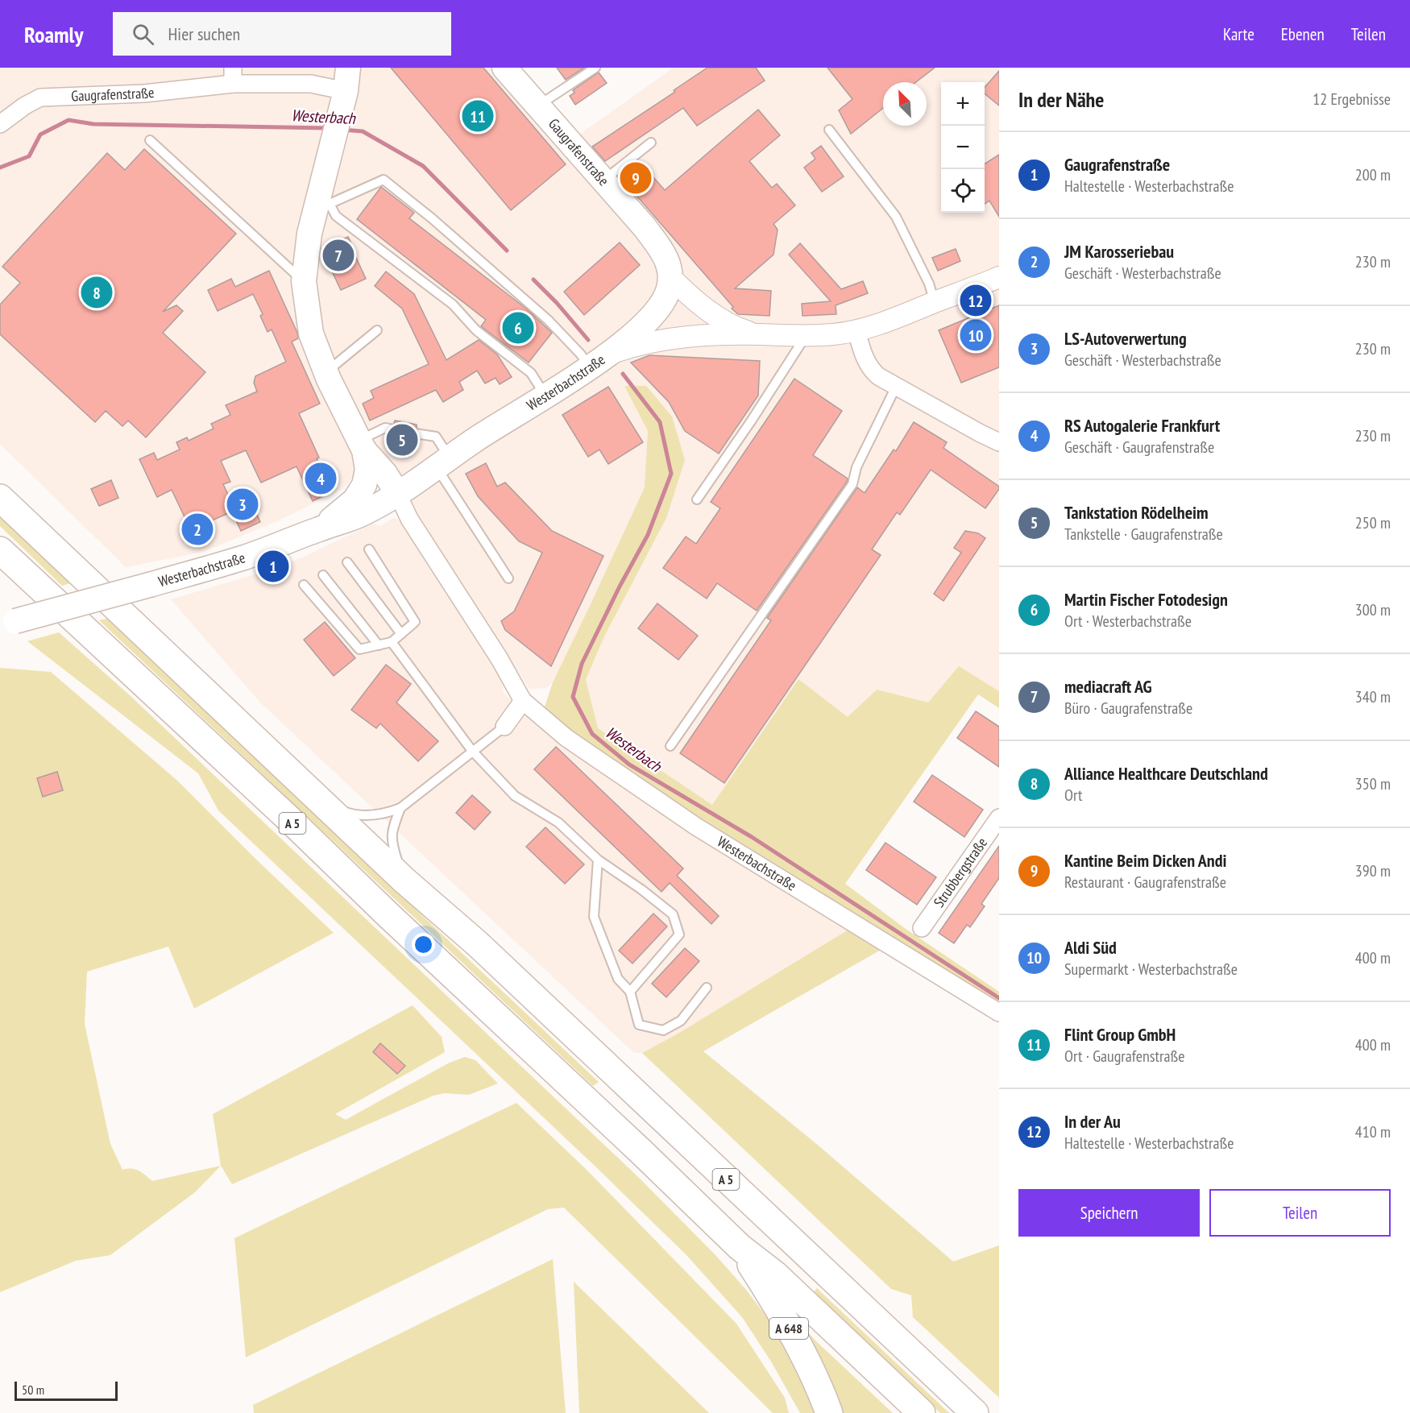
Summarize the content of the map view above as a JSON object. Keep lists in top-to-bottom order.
{
  "streets": {
    "highway": ["A 5", "A 648"],
    "main road": ["Gaugrafenstraße", "Westerbachstraße"],
    "street": ["Strubbergstraße"]
  },
  "crossings": [
    ["Gaugrafenstraße", "Westerbachstraße"],
    ["A 5", "A 648"]
  ],
  "water": ["Westerbach"],
  "scale_bar": "50 m",
  "north": "top left",
  "page": {
    "header": "Roamly",
    "search": "Hier suchen",
    "nav": ["Karte", "Ebenen", "Teilen"],
    "heading": ["In der Nähe", "12 Ergebnisse"],
    "map_buttons": ["+", "−"],
    "pins": [
      "11",
      "9",
      "7",
      "8",
      "12",
      "6",
      "10",
      "5",
      "4",
      "3",
      "2",
      "1"
    ],
    "list": [
      {
        "mark": "1",
        "name": "Gaugrafenstraße",
        "note": "Haltestelle · Westerbachstraße",
        "value": "200 m"
      },
      {
        "mark": "2",
        "name": "JM Karosseriebau",
        "note": "Geschäft · Westerbachstraße",
        "value": "230 m"
      },
      {
        "mark": "3",
        "name": "LS-Autoverwertung",
        "note": "Geschäft · Westerbachstraße",
        "value": "230 m"
      },
      {
        "mark": "4",
        "name": "RS Autogalerie Frankfurt",
        "note": "Geschäft · Gaugrafenstraße",
        "value": "230 m"
      },
      {
        "mark": "5",
        "name": "Tankstation Rödelheim",
        "note": "Tankstelle · Gaugrafenstraße",
        "value": "250 m"
      },
      {
        "mark": "6",
        "name": "Martin Fischer Fotodesign",
        "note": "Ort · Westerbachstraße",
        "value": "300 m"
      },
      {
        "mark": "7",
        "name": "mediacraft AG",
        "note": "Büro · Gaugrafenstraße",
        "value": "340 m"
      },
      {
        "mark": "8",
        "name": "Alliance Healthcare Deutschland",
        "note": "Ort",
        "value": "350 m"
      },
      {
        "mark": "9",
        "name": "Kantine Beim Dicken Andi",
        "note": "Restaurant · Gaugrafenstraße",
        "value": "390 m"
      },
      {
        "mark": "10",
        "name": "Aldi Süd",
        "note": "Supermarkt · Westerbachstraße",
        "value": "400 m"
      },
      {
        "mark": "11",
        "name": "Flint Group GmbH",
        "note": "Ort · Gaugrafenstraße",
        "value": "400 m"
      },
      {
        "mark": "12",
        "name": "In der Au",
        "note": "Haltestelle · Westerbachstraße",
        "value": "410 m"
      }
    ],
    "buttons": ["Speichern", "Teilen"],
    "scale": "50 m"
  }
}
